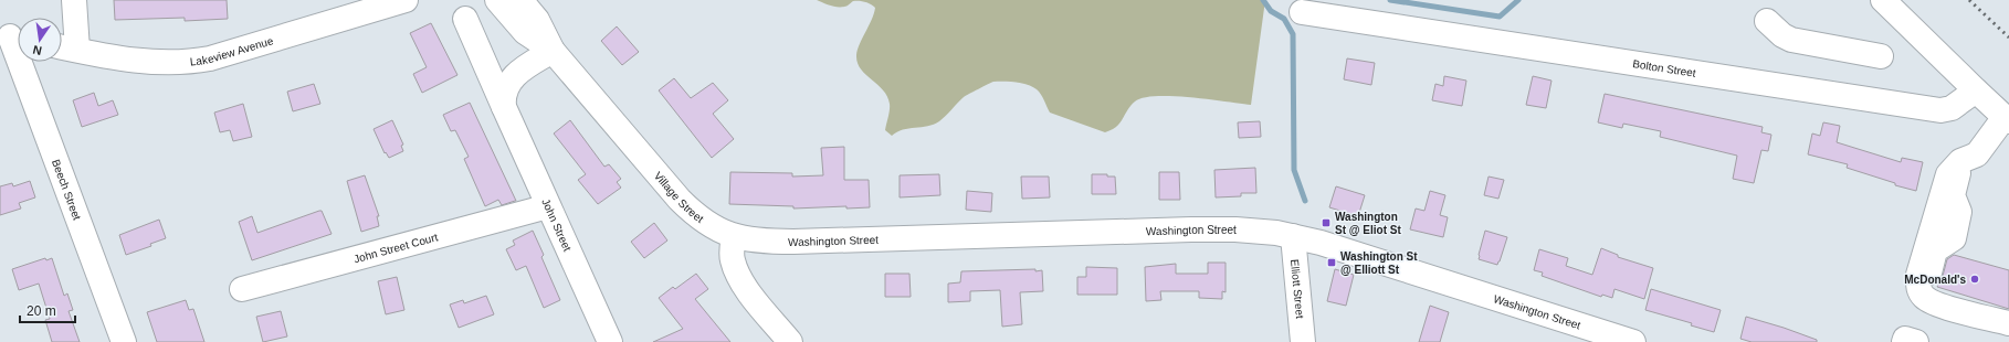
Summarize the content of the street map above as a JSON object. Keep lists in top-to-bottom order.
{
  "streets": {
    "street": [
      "Lakeview Avenue",
      "Bolton Street",
      "Beech Street",
      "Village Street",
      "John Street",
      "Washington Street",
      "John Street Court",
      "Elliott Street"
    ]
  },
  "crossings": [
    ["Village Street", "Washington Street"],
    ["John Street", "John Street Court"],
    ["Washington Street", "Elliott Street"]
  ],
  "places": {
    "transit": ["Washington St @ Eliot St", "Washington St @ Elliott St"],
    "other": ["McDonald's"]
  },
  "scale_bar": "20 m",
  "north": "bottom"
}
